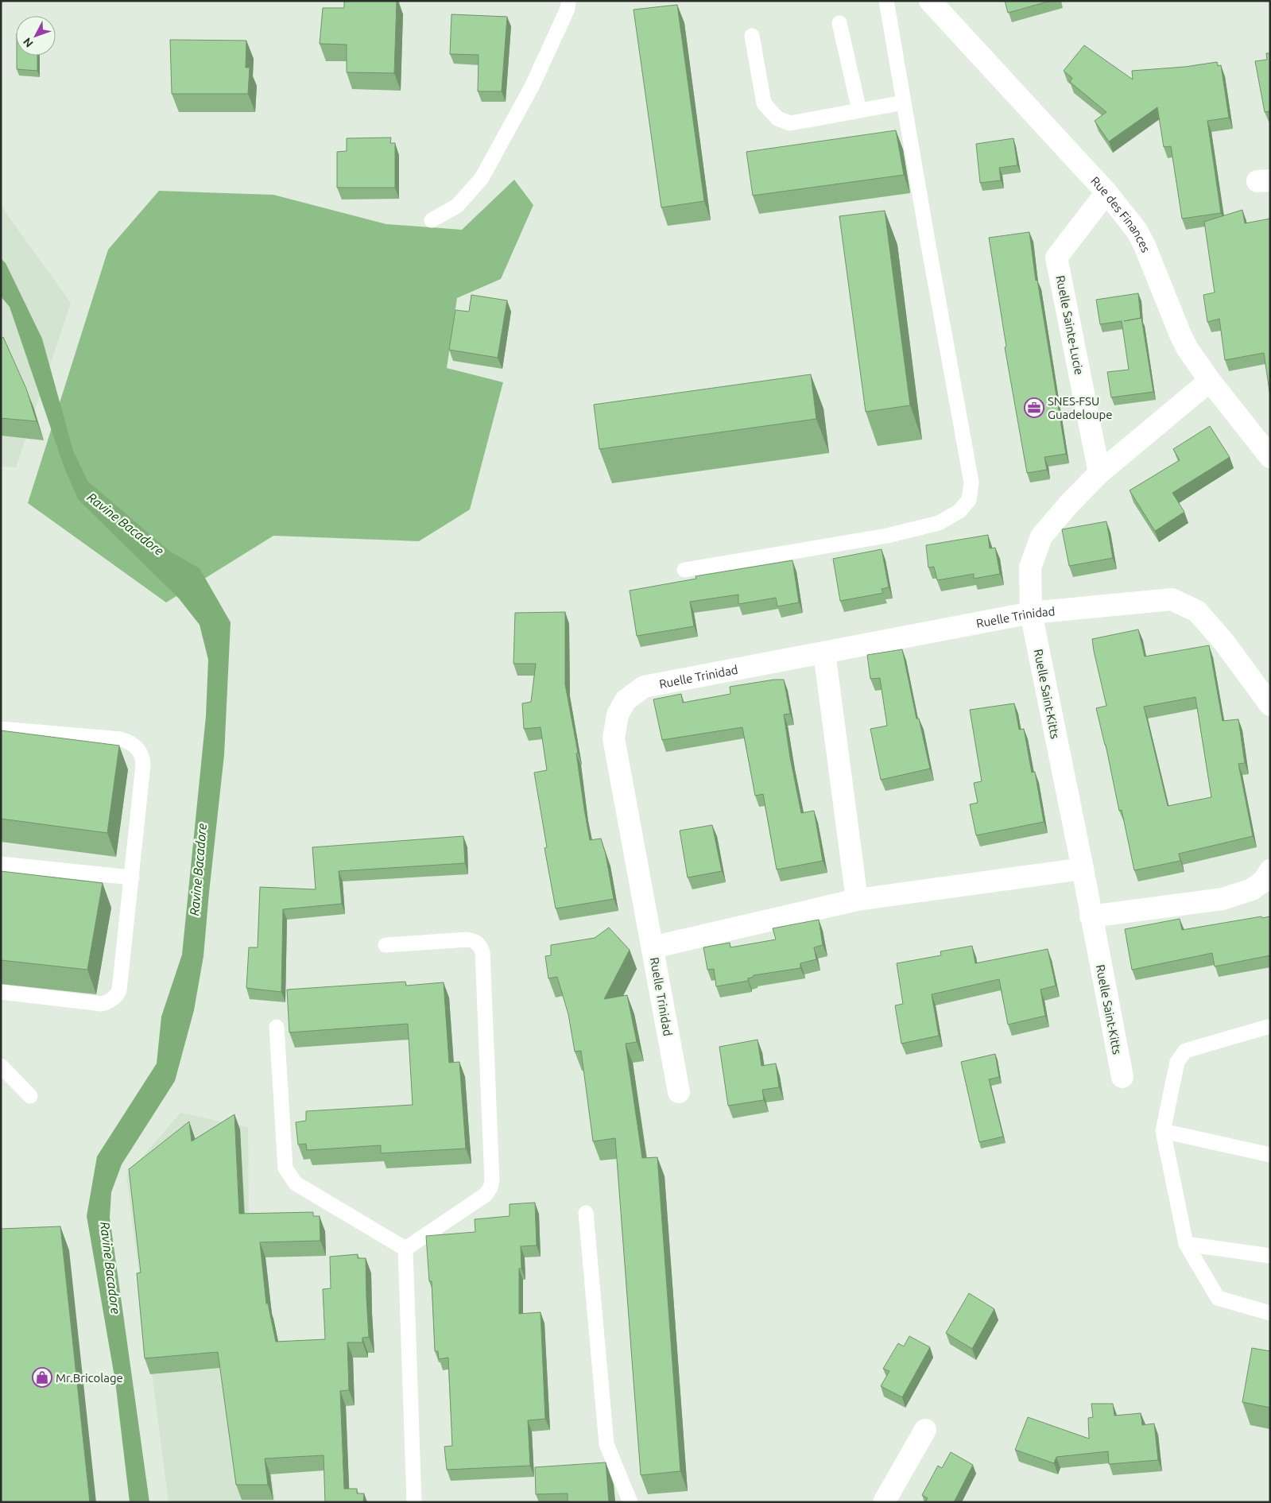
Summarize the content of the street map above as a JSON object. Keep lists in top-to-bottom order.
{
  "streets": {
    "street": [
      "Rue des Finances",
      "Ruelle Sainte-Lucie",
      "Ruelle Trinidad",
      "Ruelle Saint-Kitts"
    ]
  },
  "crossings": [
    ["Rue des Finances", "Ruelle Sainte-Lucie"],
    ["Rue des Finances", "Ruelle Saint-Kitts"],
    ["Ruelle Sainte-Lucie", "Ruelle Saint-Kitts"],
    ["Ruelle Trinidad", "Ruelle Saint-Kitts"]
  ],
  "water": ["Ravine Bacadore"],
  "places": {
    "office": ["SNES-FSU Guadeloupe"],
    "shop": ["Mr.Bricolage"]
  },
  "north": "bottom left"
}
